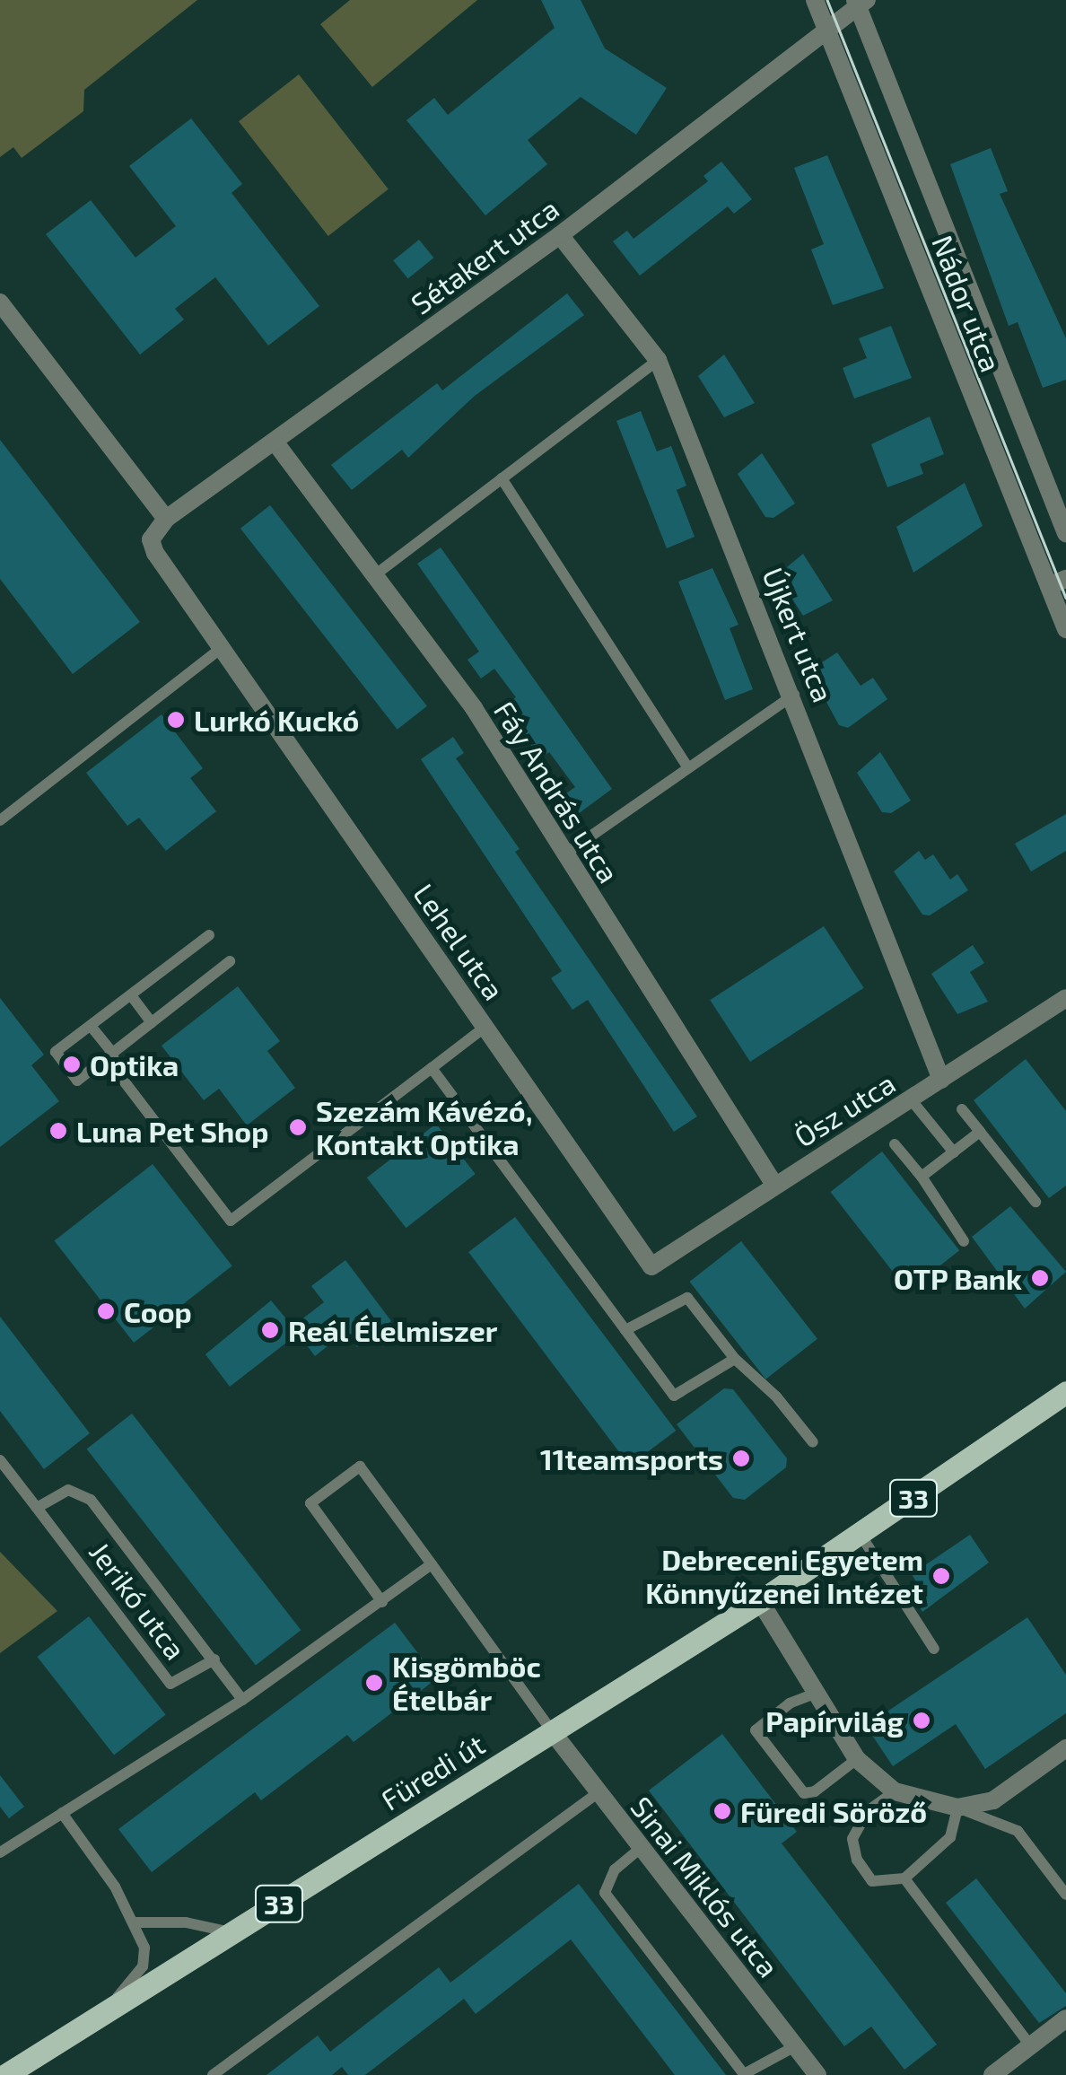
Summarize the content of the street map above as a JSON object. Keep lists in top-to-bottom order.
{
  "streets": {
    "main road": ["33", "Füredi út"],
    "street": [
      "Sétakert utca",
      "Nádor utca",
      "Újkert utca",
      "Fáy András utca",
      "Lehel utca",
      "Ösz utca",
      "Sinai Miklós utca"
    ],
    "lane": ["Jerikó utca"]
  },
  "crossings": [
    ["Sétakert utca", "Nádor utca"],
    ["Sétakert utca", "Újkert utca"],
    ["Sétakert utca", "Fáy András utca"],
    ["Sétakert utca", "Lehel utca"],
    ["Újkert utca", "Ösz utca"],
    ["Fáy András utca", "Ösz utca"],
    ["Lehel utca", "Ösz utca"],
    ["Füredi út", "Sinai Miklós utca"]
  ],
  "places": [
    "Lurkó Kuckó",
    "Optika",
    "Szezám Kávézó, Kontakt Optika",
    "Luna Pet Shop",
    "OTP Bank",
    "Coop",
    "Reál Élelmiszer",
    "11teamsports",
    "Debreceni Egyetem Könnyűzenei Intézet",
    "Kisgömböc Ételbár",
    "Papírvilág",
    "Füredi Söröző"
  ]
}
